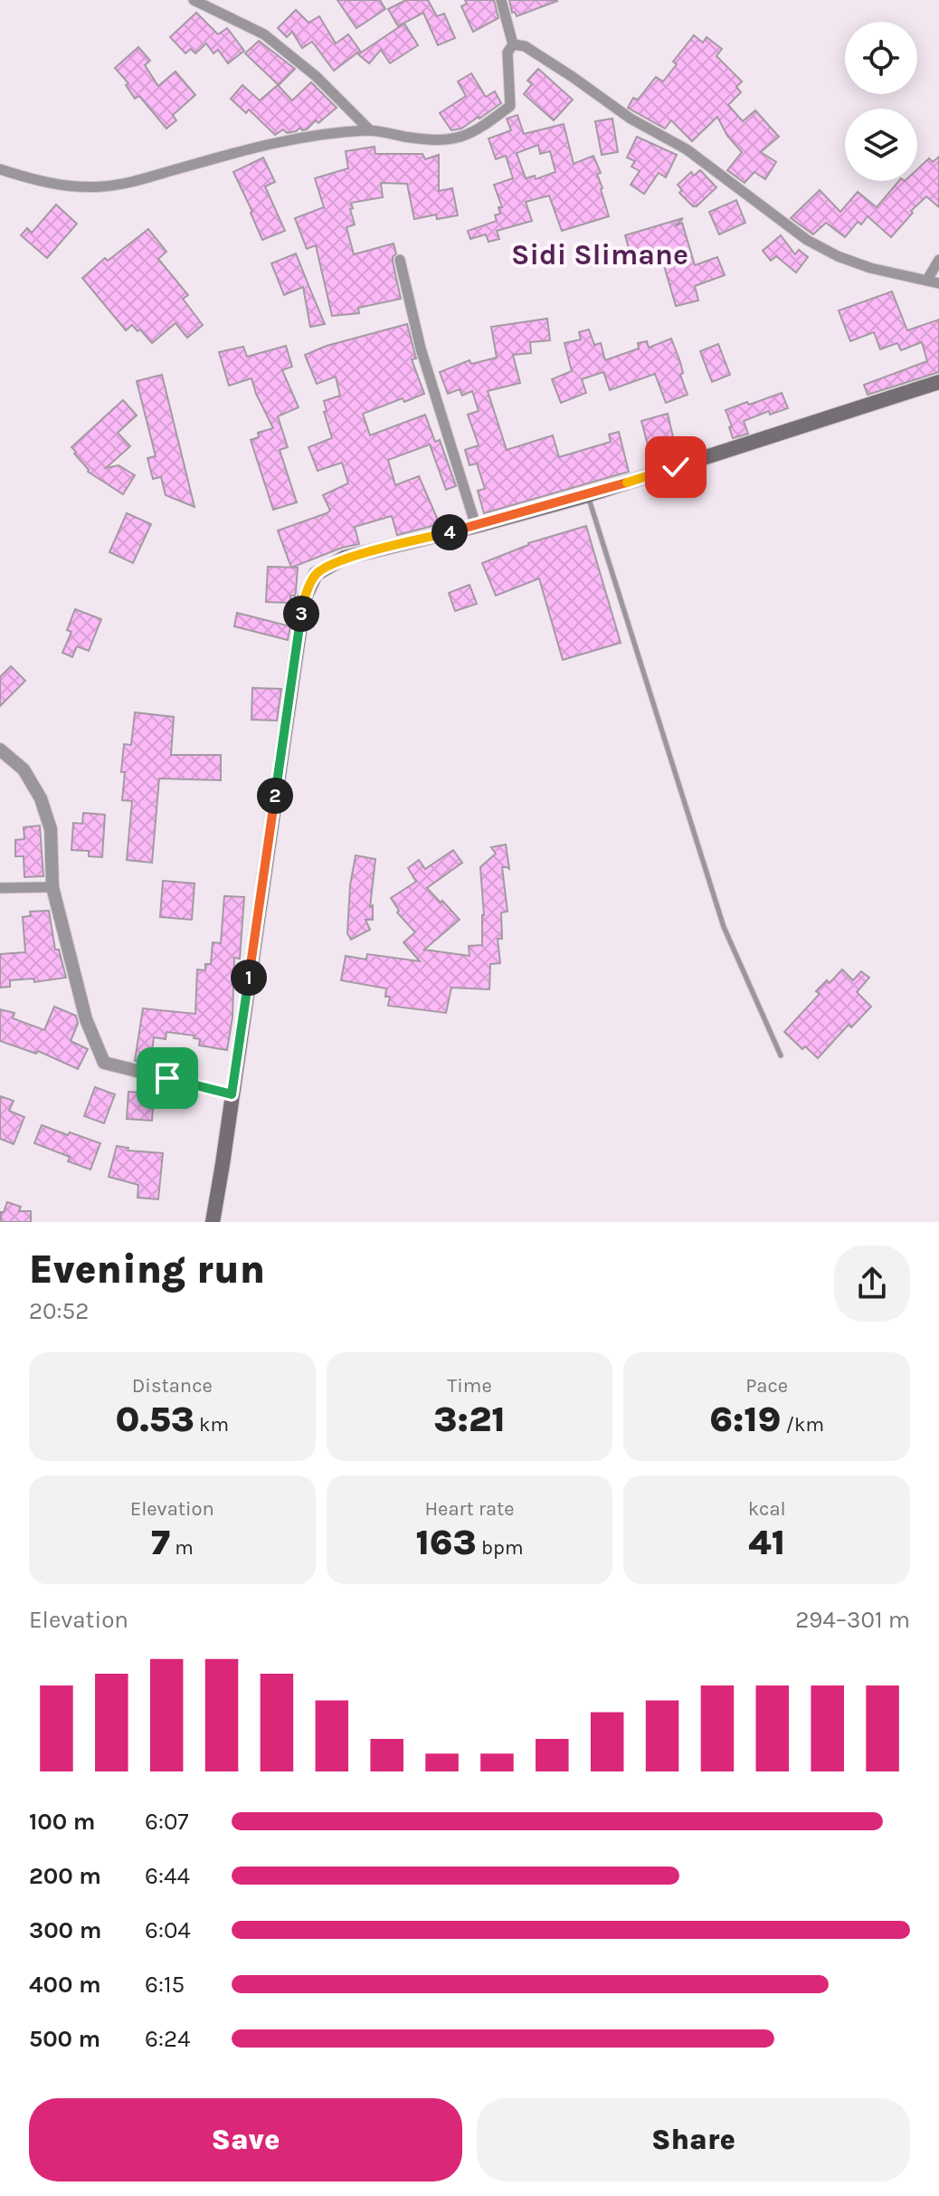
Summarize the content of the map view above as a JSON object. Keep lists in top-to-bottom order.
{
  "districts": ["Sidi Slimane"],
  "page": {
    "pins": [
      "4",
      "3",
      "2",
      "1"
    ],
    "heading": ["Evening run", "20:52"],
    "stats": [
      ["Distance", "0.53 km"],
      ["Time", "3:21"],
      ["Pace", "6:19 /km"],
      ["Elevation", "7 m"],
      ["Heart rate", "163 bpm"],
      ["kcal", "41"]
    ],
    "chart": ["Elevation", "294–301 m"],
    "list": [
      {
        "name": "100 m",
        "note": "6:07"
      },
      {
        "name": "200 m",
        "note": "6:44"
      },
      {
        "name": "300 m",
        "note": "6:04"
      },
      {
        "name": "400 m",
        "note": "6:15"
      },
      {
        "name": "500 m",
        "note": "6:24"
      }
    ],
    "buttons": ["Save", "Share"]
  }
}
